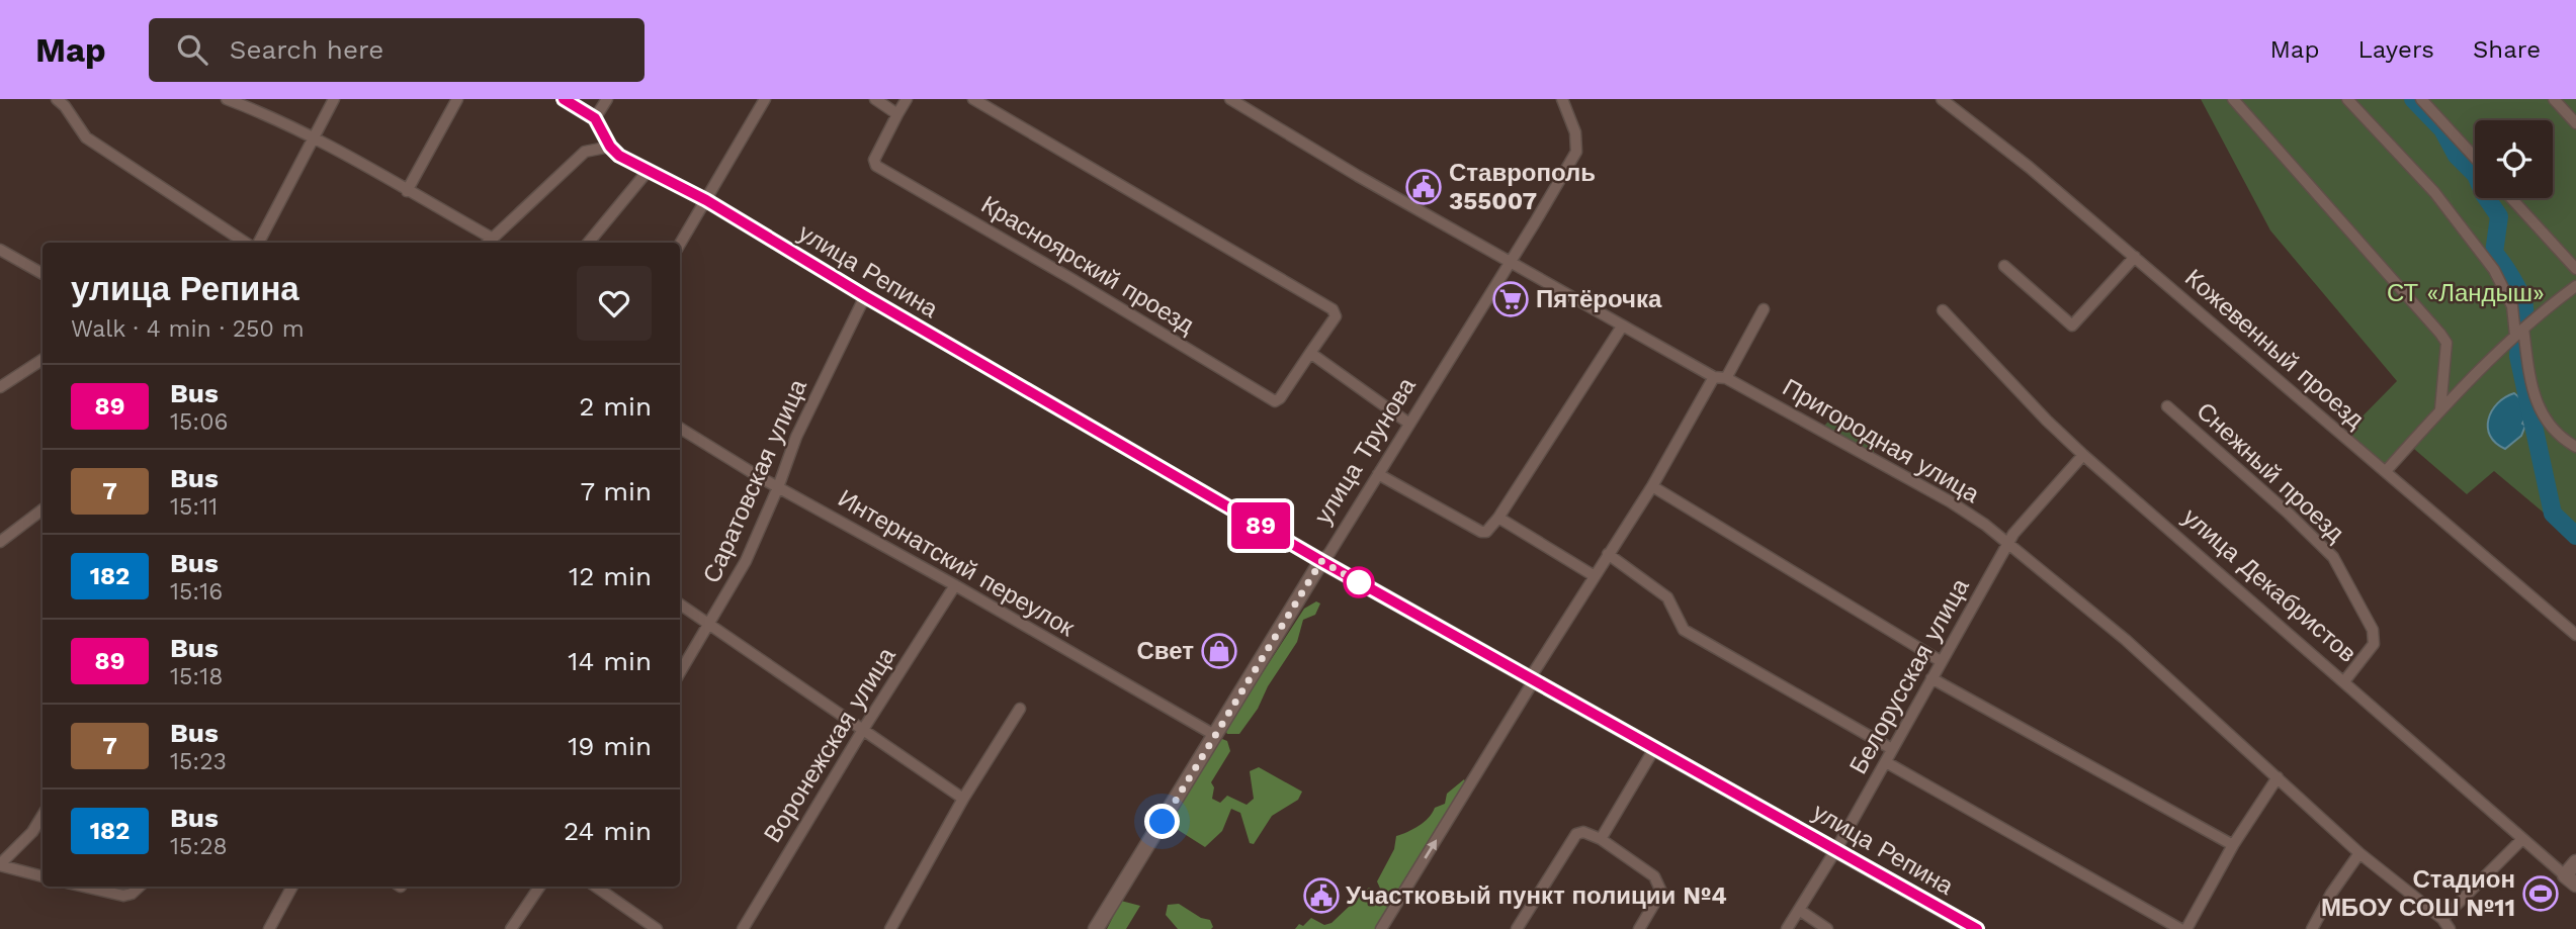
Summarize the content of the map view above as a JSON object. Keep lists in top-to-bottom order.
{
  "streets": {
    "street": [
      "Красноярский проезд",
      "улица Репина",
      "Кожевенный проезд",
      "Пригородная улица",
      "улица Трунова",
      "Снежный проезд",
      "Саратовская улица",
      "Интернатский переулок",
      "улица Декабристов",
      "Белорусская улица",
      "Воронежская улица"
    ]
  },
  "crossings": [
    ["улица Репина", "улица Трунова"],
    ["улица Репина", "Саратовская улица"],
    ["улица Репина", "Белорусская улица"],
    ["Пригородная улица", "улица Трунова"],
    ["Пригородная улица", "Белорусская улица"],
    ["улица Трунова", "Интернатский переулок"],
    ["Снежный проезд", "улица Декабристов"],
    ["Саратовская улица", "Интернатский переулок"],
    ["Интернатский переулок", "Воронежская улица"],
    ["улица Декабристов", "Белорусская улица"]
  ],
  "parks": ["СТ «Ландыш»"],
  "places": {
    "public building": ["Ставрополь 355007", "Участковый пункт полиции №4"],
    "supermarket": ["Пятёрочка"],
    "shop": ["Свет"],
    "sports": ["Стадион МБОУ СОШ №11"]
  },
  "lines": ["bus line 89"],
  "page": {
    "header": "Map",
    "search": "Search here",
    "nav": ["Map", "Layers", "Share"],
    "on_map": "89",
    "heading": ["улица Репина", "Walk · 4 min · 250 m"],
    "list": [
      {
        "mark": "89",
        "name": "Bus",
        "note": "15:06",
        "value": "2 min"
      },
      {
        "mark": "7",
        "name": "Bus",
        "note": "15:11",
        "value": "7 min"
      },
      {
        "mark": "182",
        "name": "Bus",
        "note": "15:16",
        "value": "12 min"
      },
      {
        "mark": "89",
        "name": "Bus",
        "note": "15:18",
        "value": "14 min"
      },
      {
        "mark": "7",
        "name": "Bus",
        "note": "15:23",
        "value": "19 min"
      },
      {
        "mark": "182",
        "name": "Bus",
        "note": "15:28",
        "value": "24 min"
      }
    ]
  }
}
